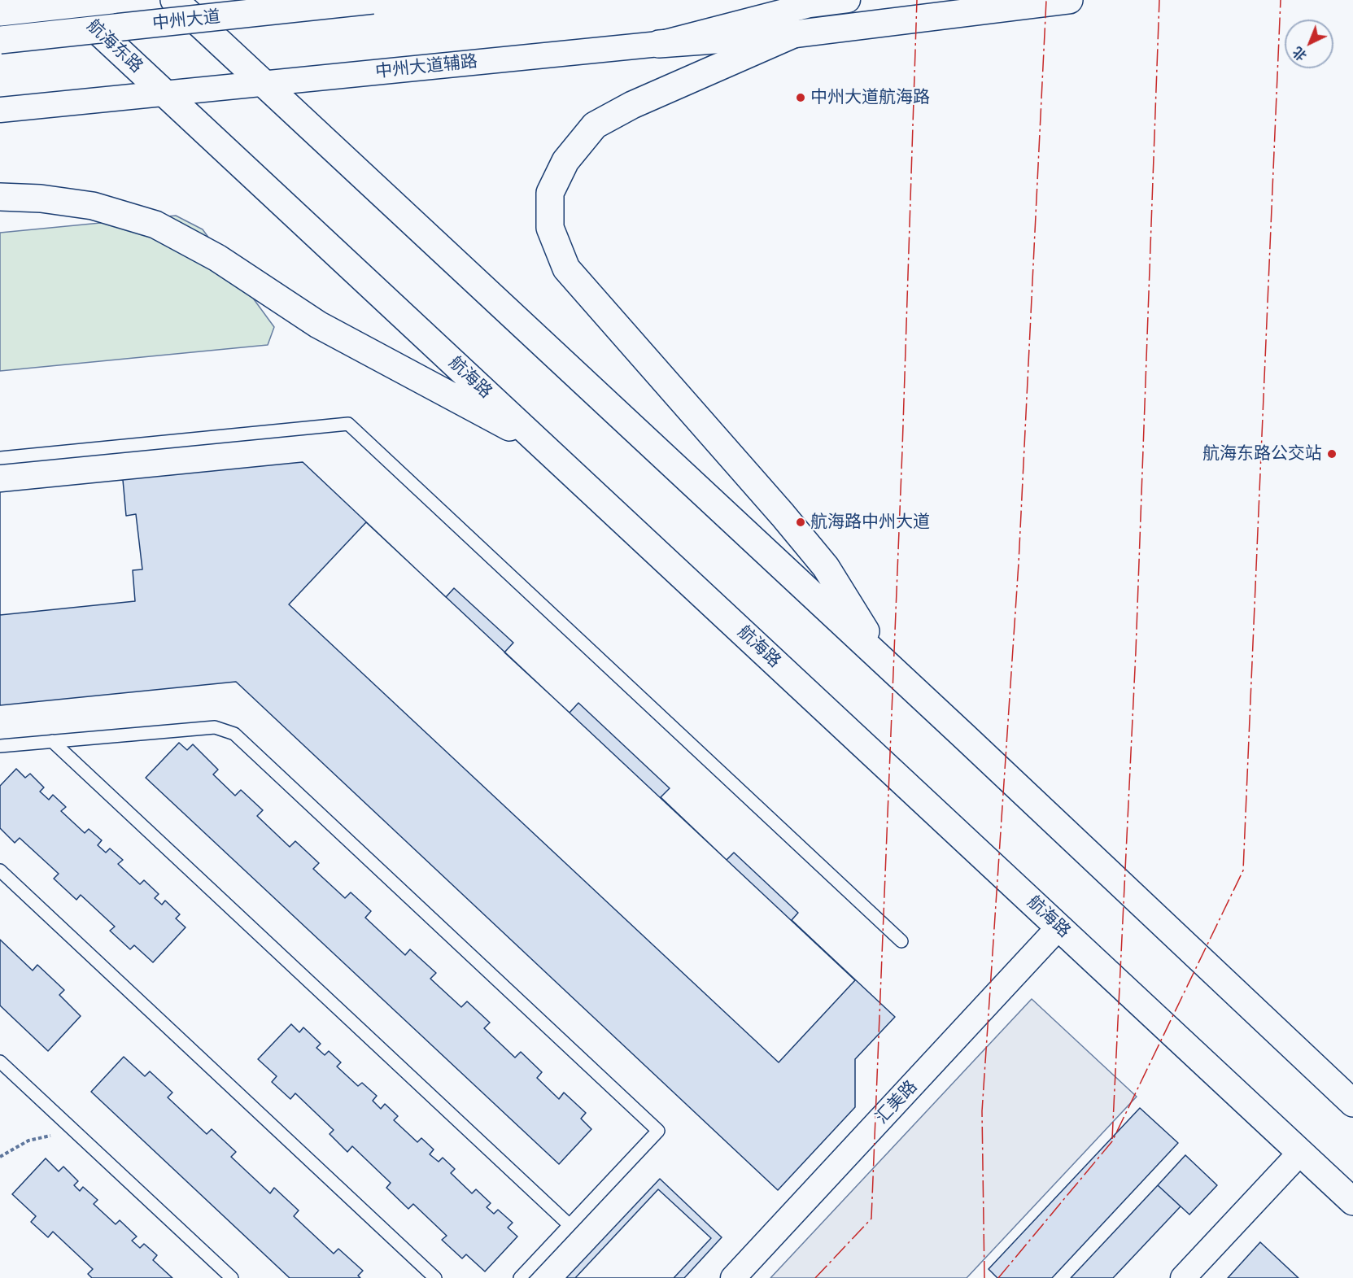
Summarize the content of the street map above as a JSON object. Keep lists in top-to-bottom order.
{
  "streets": {
    "main road": ["中州大道", "航海东路", "航海路"],
    "street": ["中州大道辅路", "汇美路"]
  },
  "crossings": [
    ["航海东路", "中州大道辅路"],
    ["航海东路", "航海路"],
    ["中州大道辅路", "航海路"],
    ["航海路", "汇美路"]
  ],
  "places": ["中州大道航海路", "航海东路公交站", "航海路中州大道"],
  "north": "bottom left"
}
